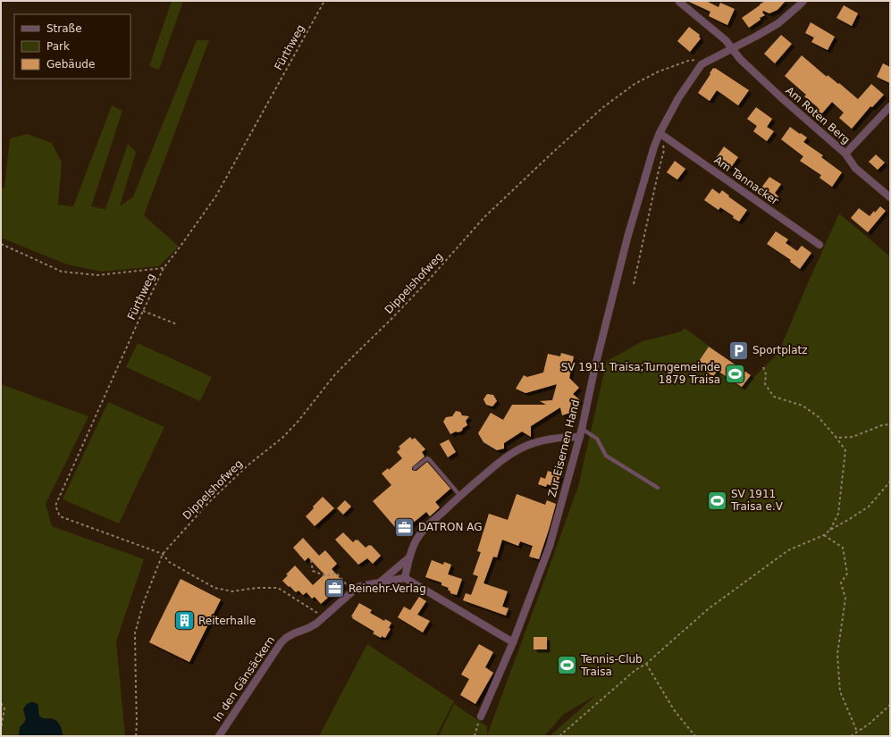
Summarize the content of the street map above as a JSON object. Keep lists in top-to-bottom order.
{
  "streets": {
    "street": [
      "Am Roten Berg",
      "Am Tannacker",
      "Zur Eisernen Hand",
      "In den Gänsäckern"
    ],
    "path": ["Fürthweg", "Dippelshofweg"]
  },
  "crossings": [
    ["Fürthweg", "Dippelshofweg"],
    ["Am Tannacker", "Zur Eisernen Hand"],
    ["Dippelshofweg", "Zur Eisernen Hand"],
    ["Zur Eisernen Hand", "In den Gänsäckern"]
  ],
  "places": {
    "parking": ["Sportplatz"],
    "sports": ["SV 1911 Traisa;Turngemeinde 1879 Traisa", "SV 1911 Traisa e.V", "Tennis-Club Traisa"],
    "office": ["DATRON AG", "Reinehr-Verlag"],
    "building": ["Reiterhalle"]
  },
  "legend": ["Straße", "Park", "Gebäude"]
}
